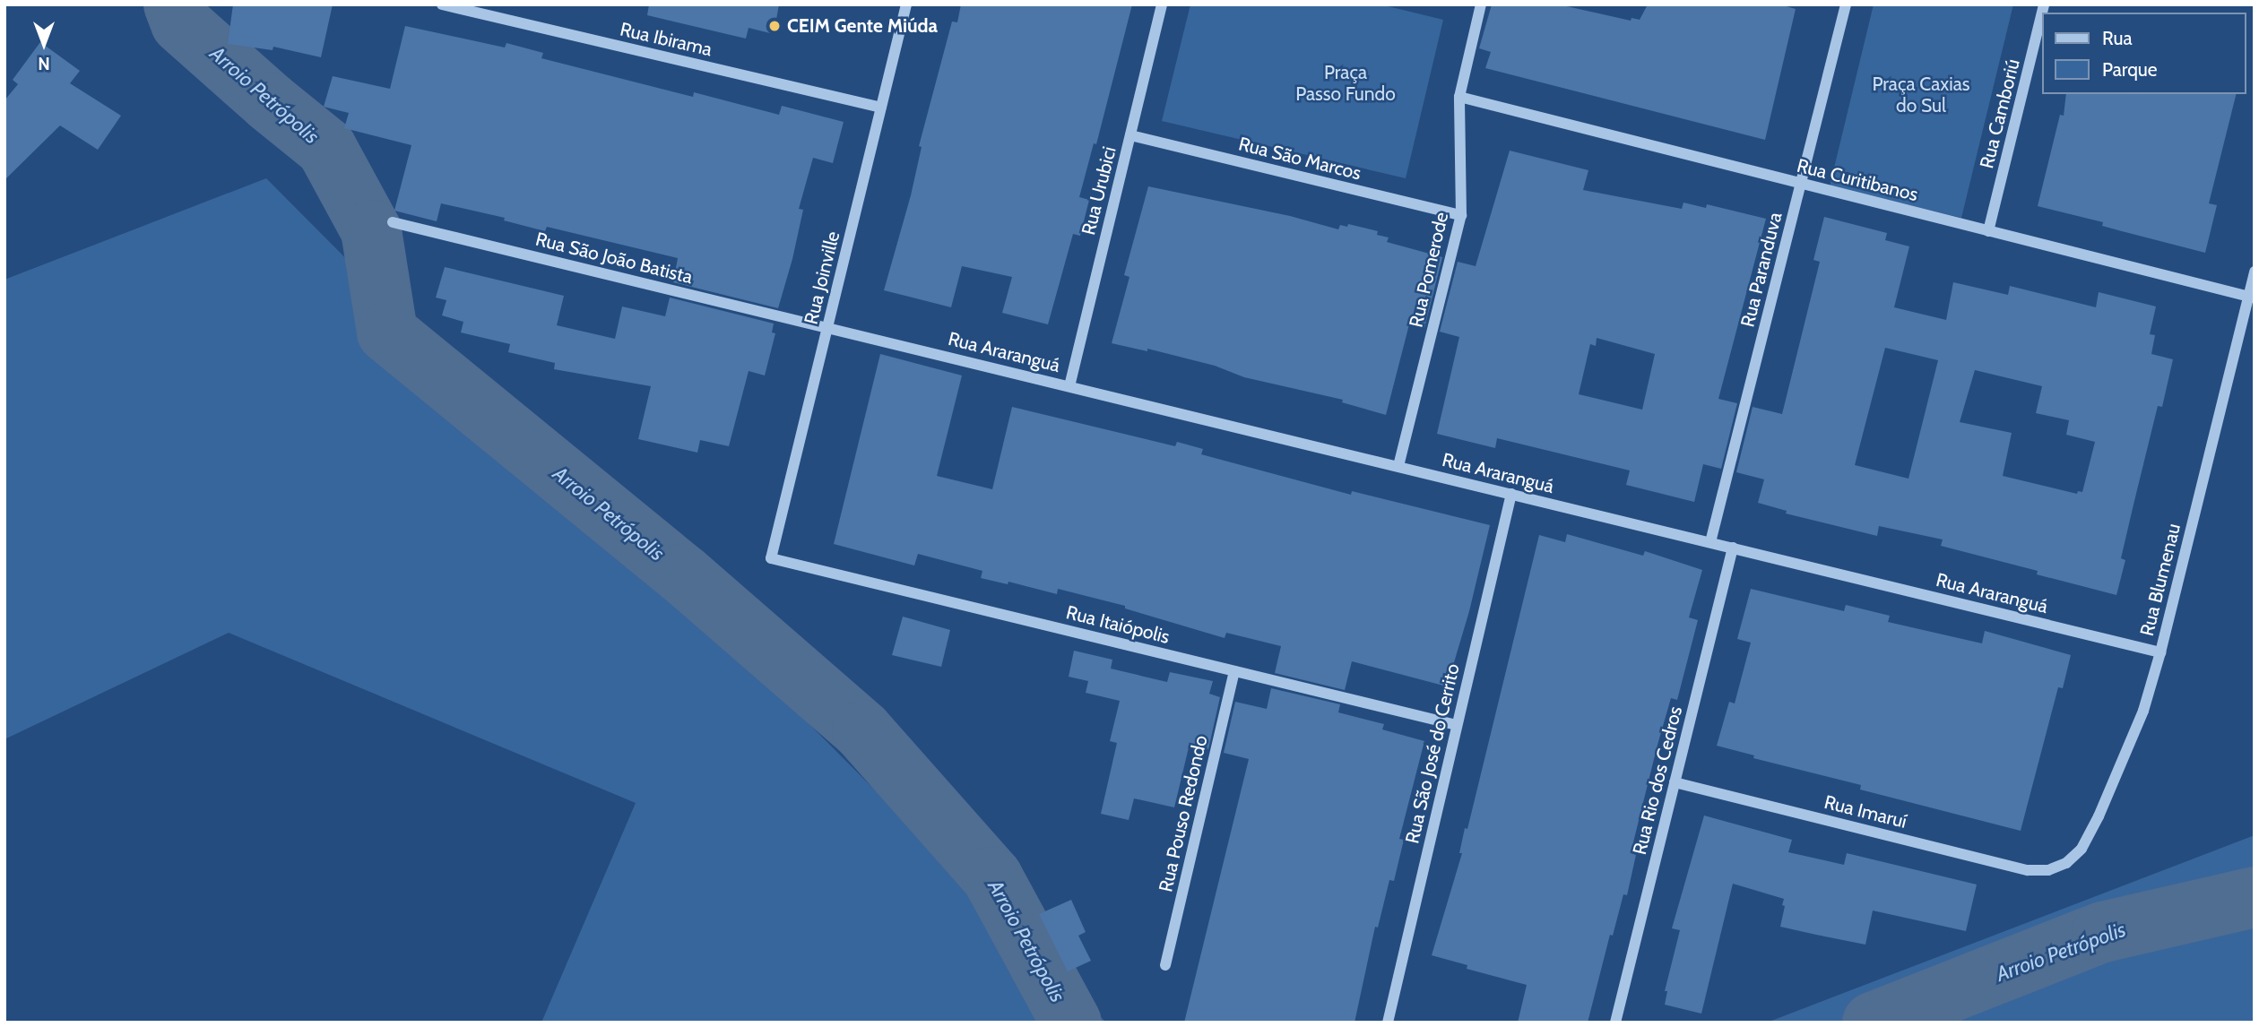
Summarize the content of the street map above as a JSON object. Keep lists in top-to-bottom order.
{
  "streets": {
    "street": [
      "Rua Ibirama",
      "Rua Camboriú",
      "Rua São Marcos",
      "Rua Curitibanos",
      "Rua Urubici",
      "Rua São João Batista",
      "Rua Pomerode",
      "Rua Paranduva",
      "Rua Joinville",
      "Rua Araranguá",
      "Rua Blumenau",
      "Rua Itaiópolis",
      "Rua São José do Cerrito",
      "Rua Rio dos Cedros",
      "Rua Imaruí",
      "Rua Pouso Redondo"
    ]
  },
  "crossings": [
    ["Rua Ibirama", "Rua Joinville"],
    ["Rua Camboriú", "Rua Curitibanos"],
    ["Rua São Marcos", "Rua Urubici"],
    ["Rua São Marcos", "Rua Pomerode"],
    ["Rua Curitibanos", "Rua Pomerode"],
    ["Rua Curitibanos", "Rua Paranduva"],
    ["Rua Curitibanos", "Rua Blumenau"],
    ["Rua Urubici", "Rua Araranguá"],
    ["Rua São João Batista", "Rua Joinville"],
    ["Rua São João Batista", "Rua Araranguá"],
    ["Rua Pomerode", "Rua Araranguá"],
    ["Rua Paranduva", "Rua Araranguá"],
    ["Rua Joinville", "Rua Araranguá"],
    ["Rua Joinville", "Rua Itaiópolis"],
    ["Rua Araranguá", "Rua Blumenau"],
    ["Rua Araranguá", "Rua São José do Cerrito"],
    ["Rua Araranguá", "Rua Rio dos Cedros"],
    ["Rua Blumenau", "Rua Imaruí"],
    ["Rua Itaiópolis", "Rua São José do Cerrito"],
    ["Rua Itaiópolis", "Rua Pouso Redondo"],
    ["Rua Rio dos Cedros", "Rua Imaruí"]
  ],
  "water": ["Arroio Petrópolis"],
  "parks": ["Praça Passo Fundo", "Praça Caxias do Sul"],
  "places": ["CEIM Gente Miúda"],
  "legend": ["Rua", "Parque"],
  "north": "bottom"
}
